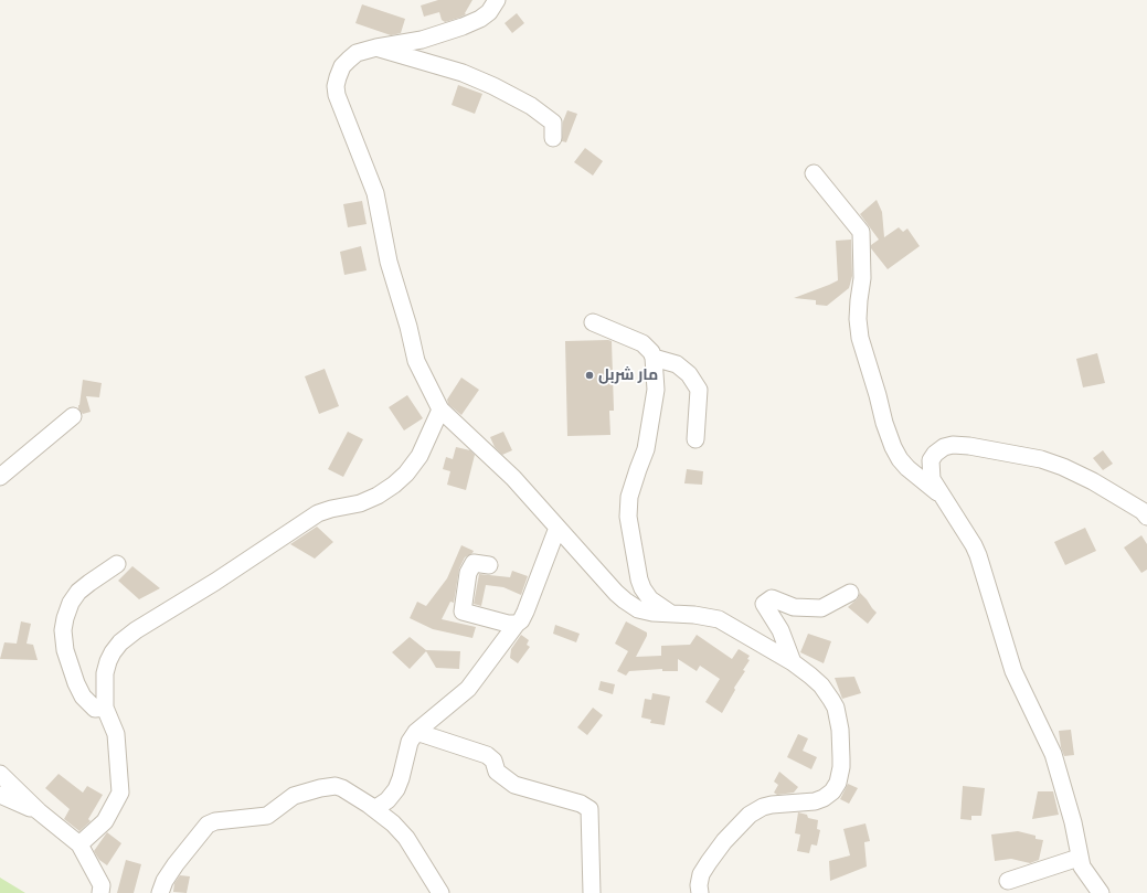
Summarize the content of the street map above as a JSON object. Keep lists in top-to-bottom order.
{
  "places": ["مار شربل"]
}
